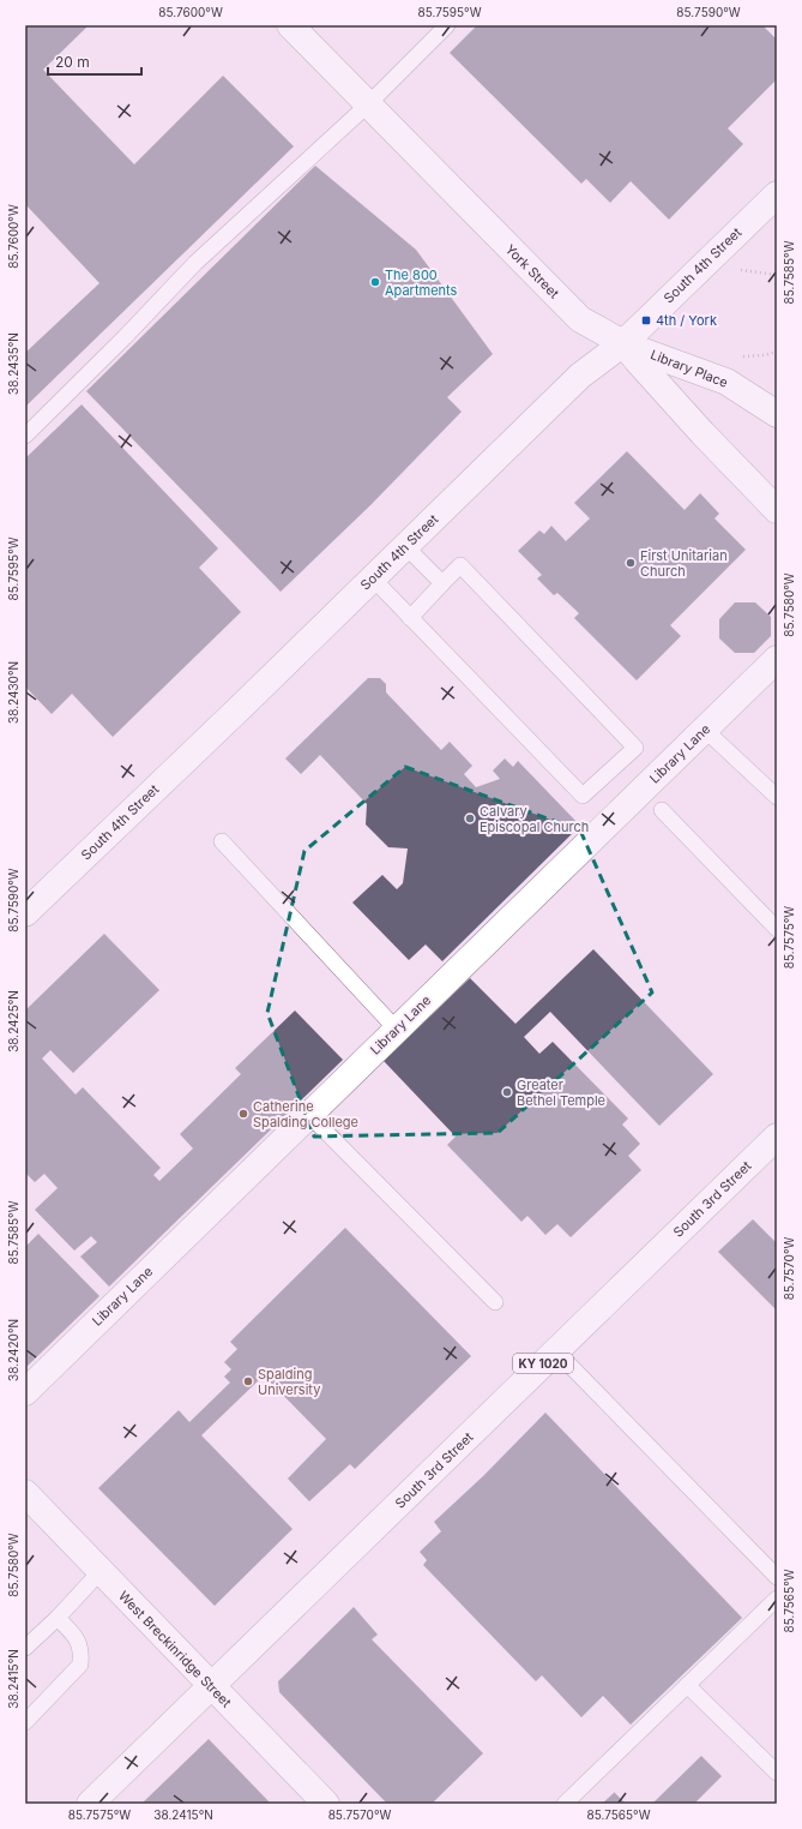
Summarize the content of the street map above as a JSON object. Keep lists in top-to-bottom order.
{
  "streets": {
    "street": [
      "South 4th Street",
      "York Street",
      "Library Place",
      "Library Lane",
      "South 3rd Street",
      "KY 1020",
      "West Breckinridge Street"
    ]
  },
  "crossings": [
    ["South 4th Street", "York Street"],
    ["South 4th Street", "Library Place"],
    ["York Street", "Library Place"],
    ["South 3rd Street", "West Breckinridge Street"]
  ],
  "places": {
    "other": [
      "The 800 Apartments",
      "First Unitarian Church",
      "Calvary Episcopal Church",
      "Greater Bethel Temple",
      "Catherine Spalding College",
      "Spalding University"
    ],
    "transit": ["4th / York"]
  },
  "scale_bar": "20 m",
  "coordinates": [
    "85.7600°W",
    "85.7595°W",
    "85.7590°W",
    "85.7585°W",
    "38.2435°N",
    "85.7580°W",
    "38.2430°N",
    "85.7575°W",
    "38.2425°N",
    "85.7570°W",
    "38.2420°N",
    "85.7565°W",
    "38.2415°N"
  ]
}
